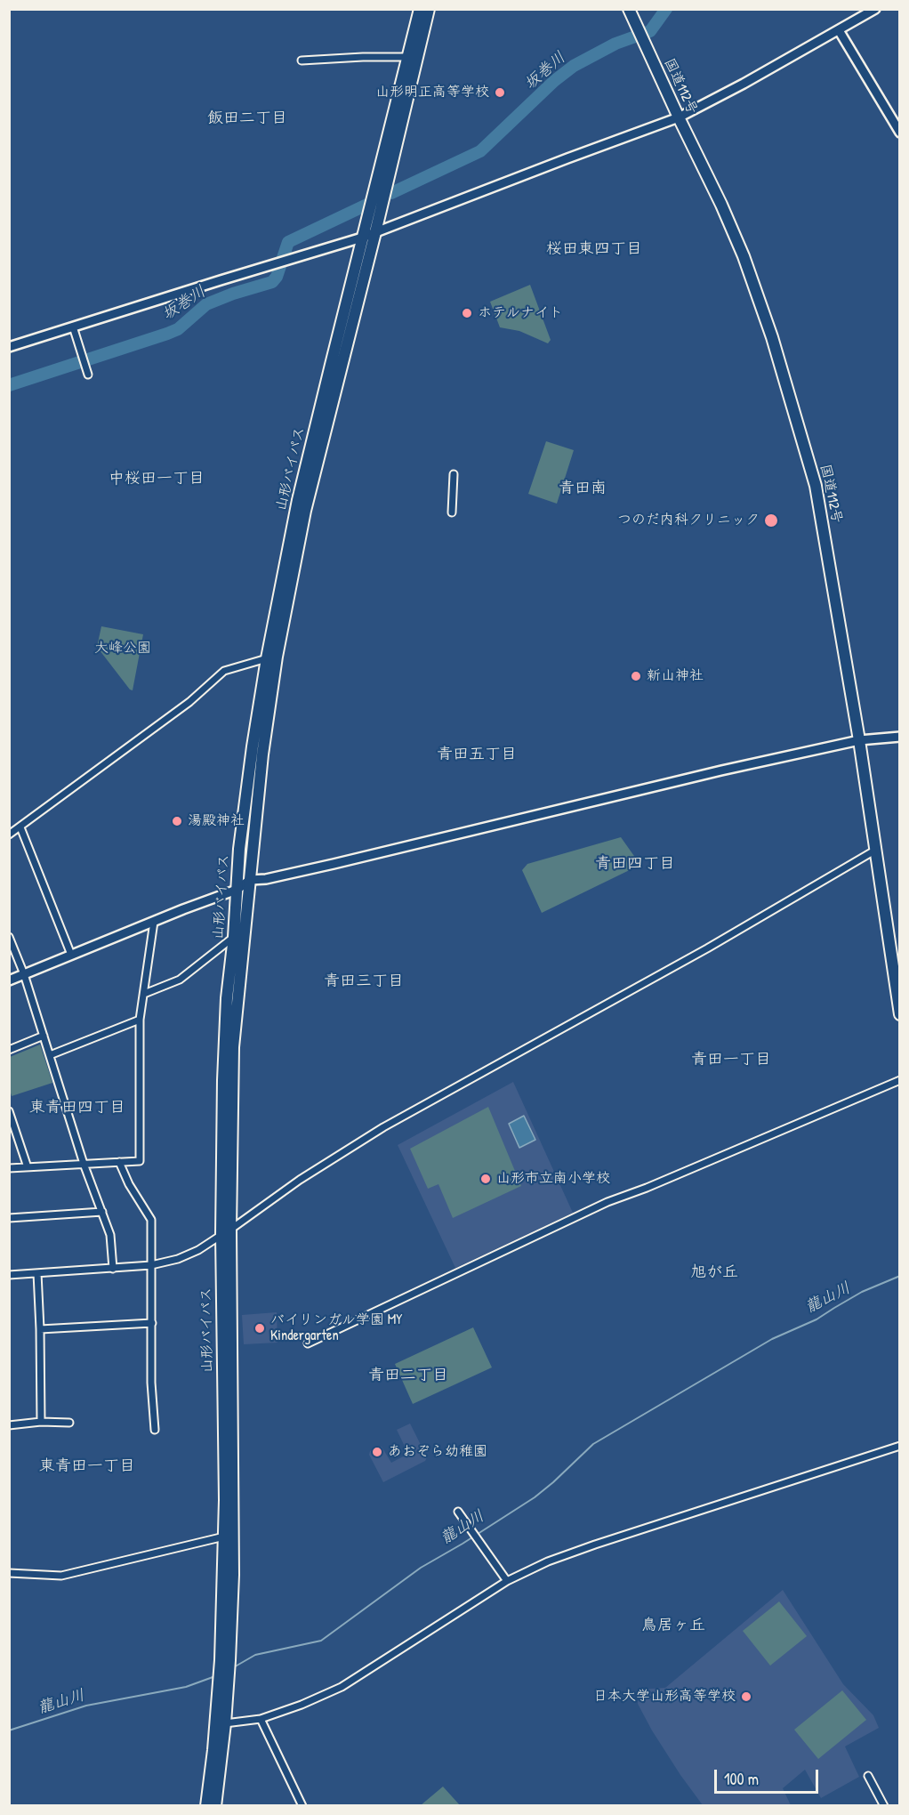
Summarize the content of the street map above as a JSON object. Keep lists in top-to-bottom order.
{
  "streets": {
    "highway": ["国道112号", "山形バイパス"]
  },
  "districts": [
    "飯田二丁目",
    "桜田東四丁目",
    "中桜田一丁目",
    "青田南",
    "青田五丁目",
    "青田四丁目",
    "青田三丁目",
    "青田一丁目",
    "東青田四丁目",
    "旭が丘",
    "青田二丁目",
    "東青田一丁目",
    "鳥居ヶ丘"
  ],
  "water": ["坂巻川", "龍山川"],
  "parks": ["大峰公園"],
  "places": [
    "山形明正高等学校",
    "ホテルナイト",
    "つのだ内科クリニック",
    "新山神社",
    "湯殿神社",
    "山形市立南小学校",
    "バイリンガル学園 MY Kindergarten",
    "あおぞら幼稚園",
    "日本大学山形高等学校"
  ],
  "scale_bar": "100 m"
}
